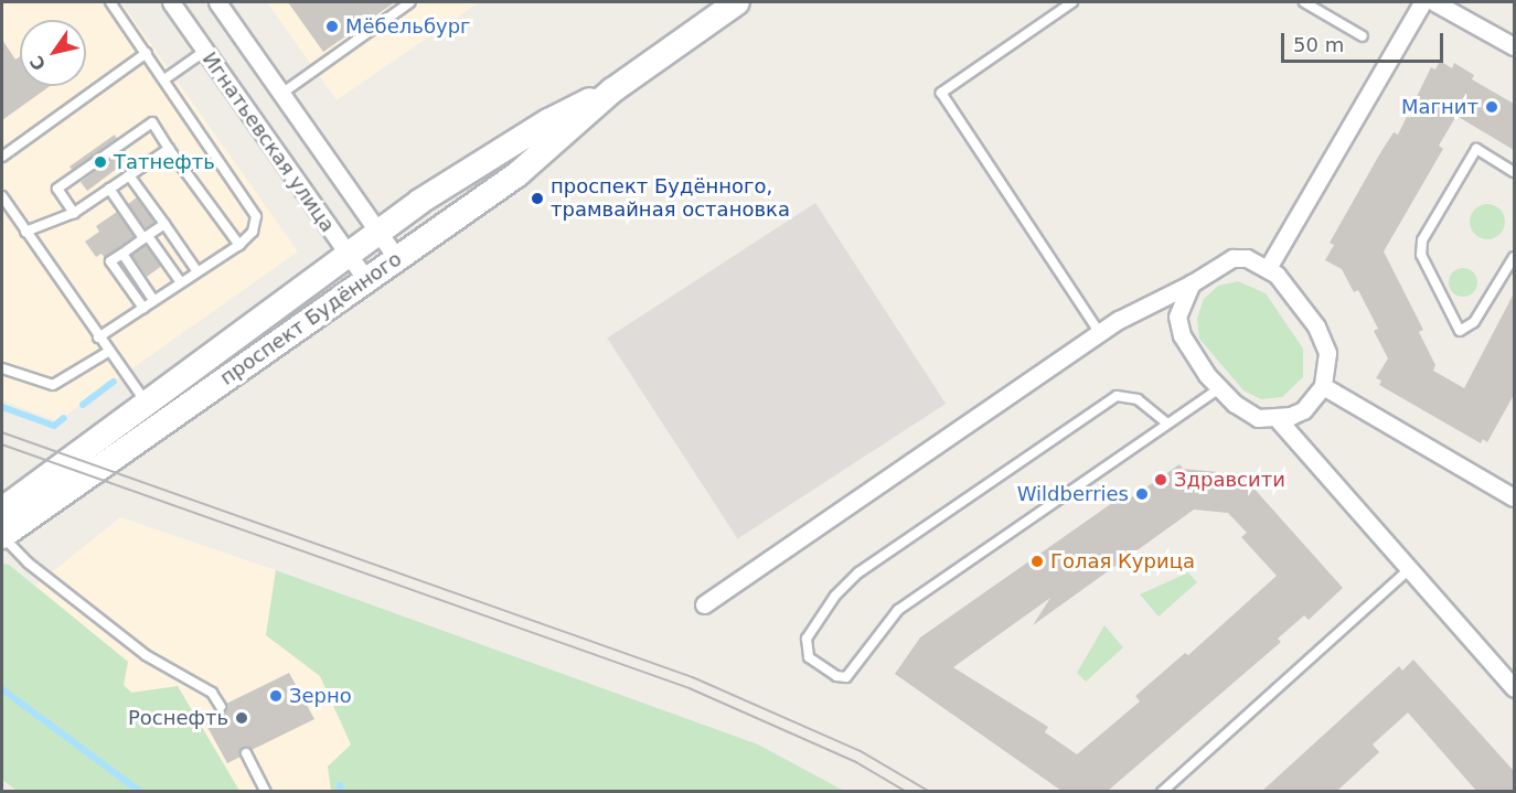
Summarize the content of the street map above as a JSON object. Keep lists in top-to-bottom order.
{
  "streets": {
    "main road": ["проспект Будённого"],
    "street": ["Игнатьевская улица"]
  },
  "crossings": [
    ["Игнатьевская улица", "проспект Будённого"]
  ],
  "places": [
    "Мёбельбург",
    "Магнит",
    "Татнефть",
    "проспект Будённого, трамвайная остановка",
    "Здравсити",
    "Wildberries",
    "Голая Курица",
    "Зерно",
    "Роснефть"
  ],
  "scale_bar": "50 m",
  "north": "bottom left"
}
